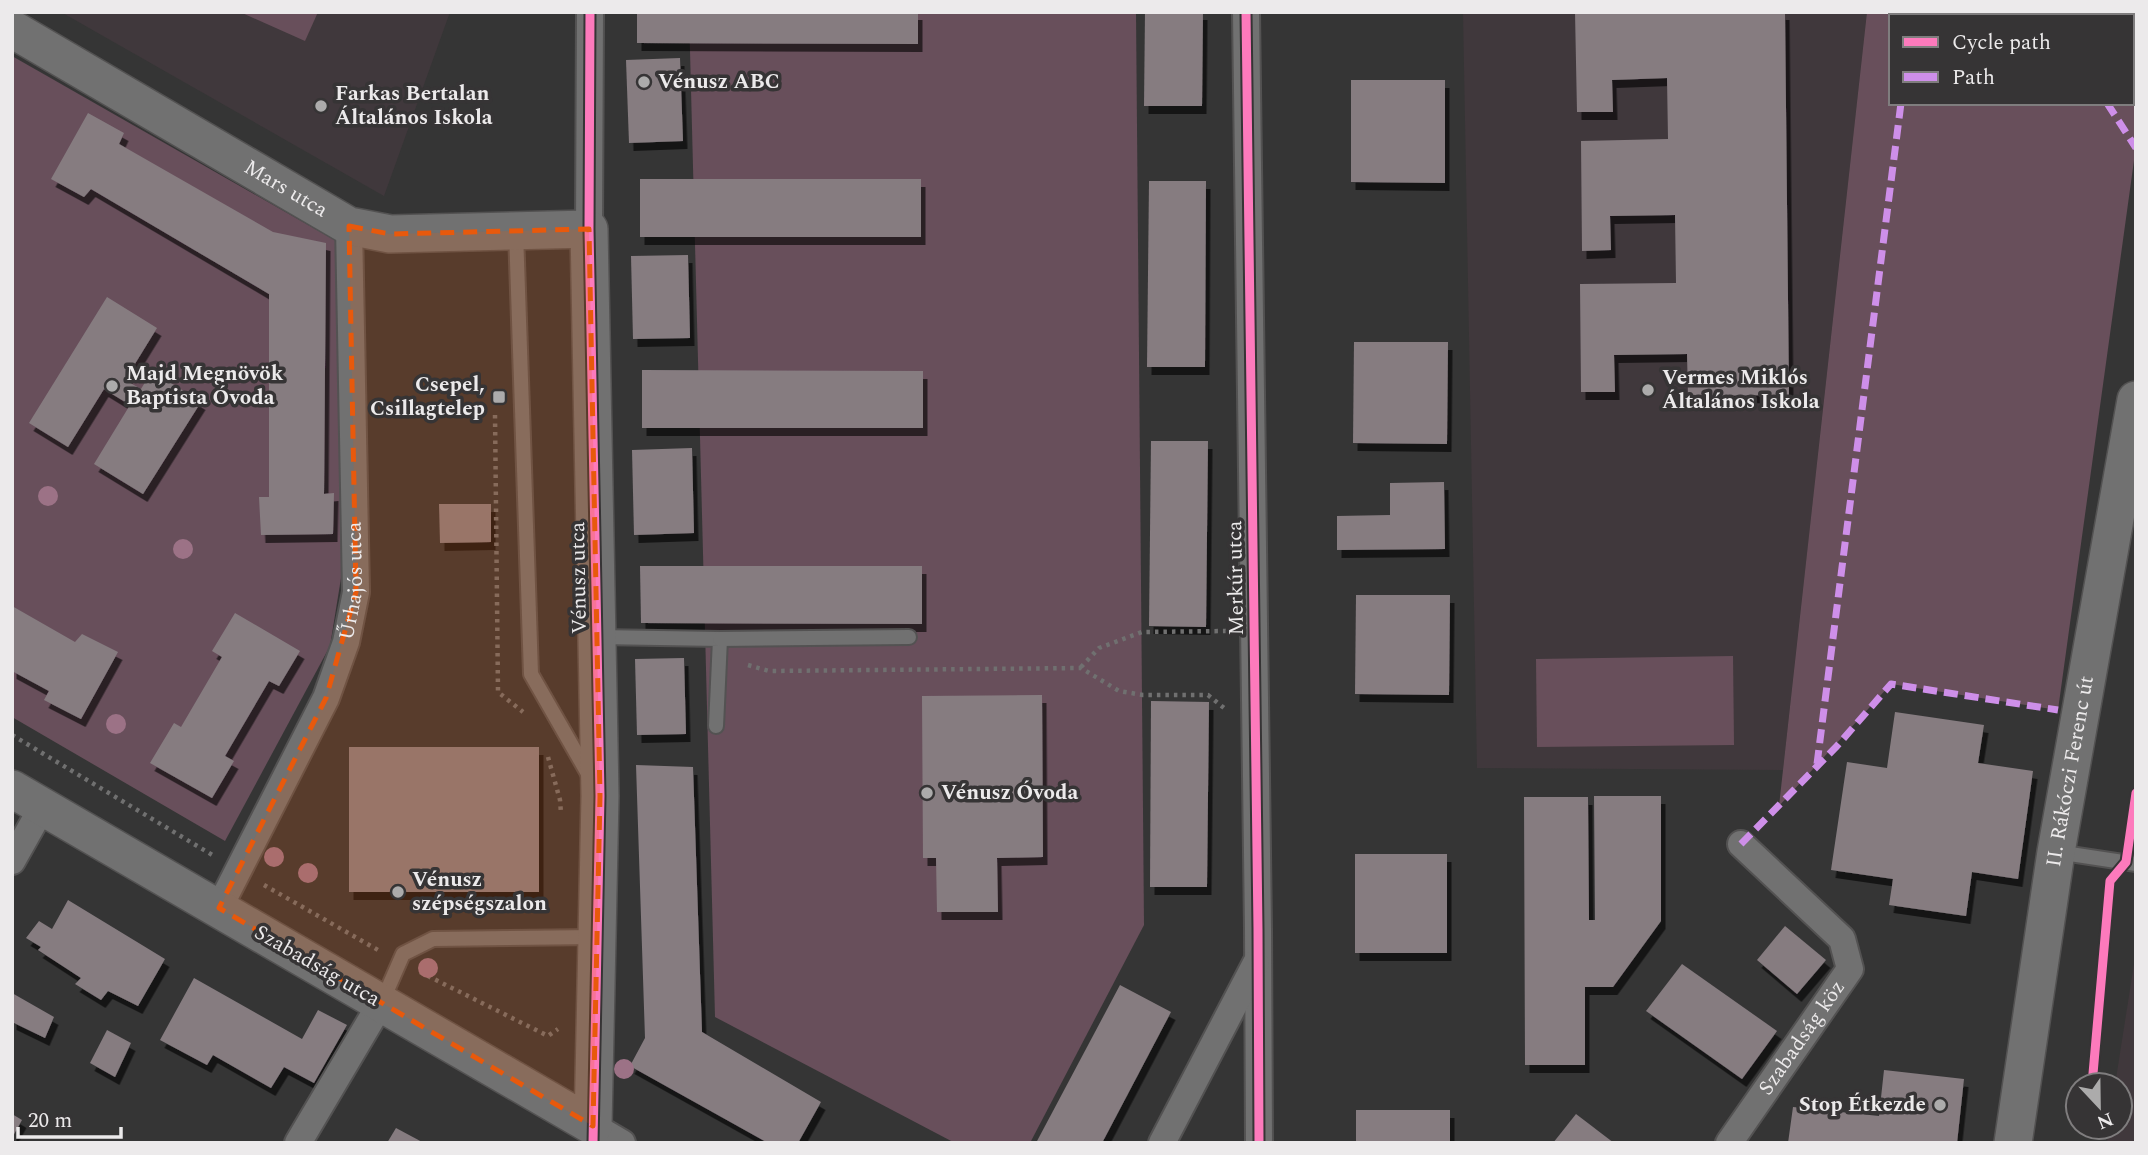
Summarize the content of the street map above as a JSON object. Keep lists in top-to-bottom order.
{
  "streets": {
    "street": [
      "Mars utca",
      "Vénusz utca",
      "Merkúr utca",
      "Űrhajós utca",
      "II. Rákóczi Ferenc út",
      "Szabadság utca",
      "Szabadság köz"
    ]
  },
  "crossings": [
    ["Mars utca", "Vénusz utca"],
    ["Mars utca", "Űrhajós utca"],
    ["Vénusz utca", "Szabadság utca"],
    ["Űrhajós utca", "Szabadság utca"]
  ],
  "places": {
    "other": [
      "Vénusz ABC",
      "Farkas Bertalan Általános Iskola",
      "Majd Megnövök Baptista Óvoda",
      "Vermes Miklós Általános Iskola",
      "Vénusz Óvoda",
      "Vénusz szépségszalon",
      "Stop Étkezde"
    ],
    "transit": ["Csepel, Csillagtelep"]
  },
  "legend": ["Cycle path", "Path"],
  "scale_bar": "20 m",
  "north": "bottom"
}
